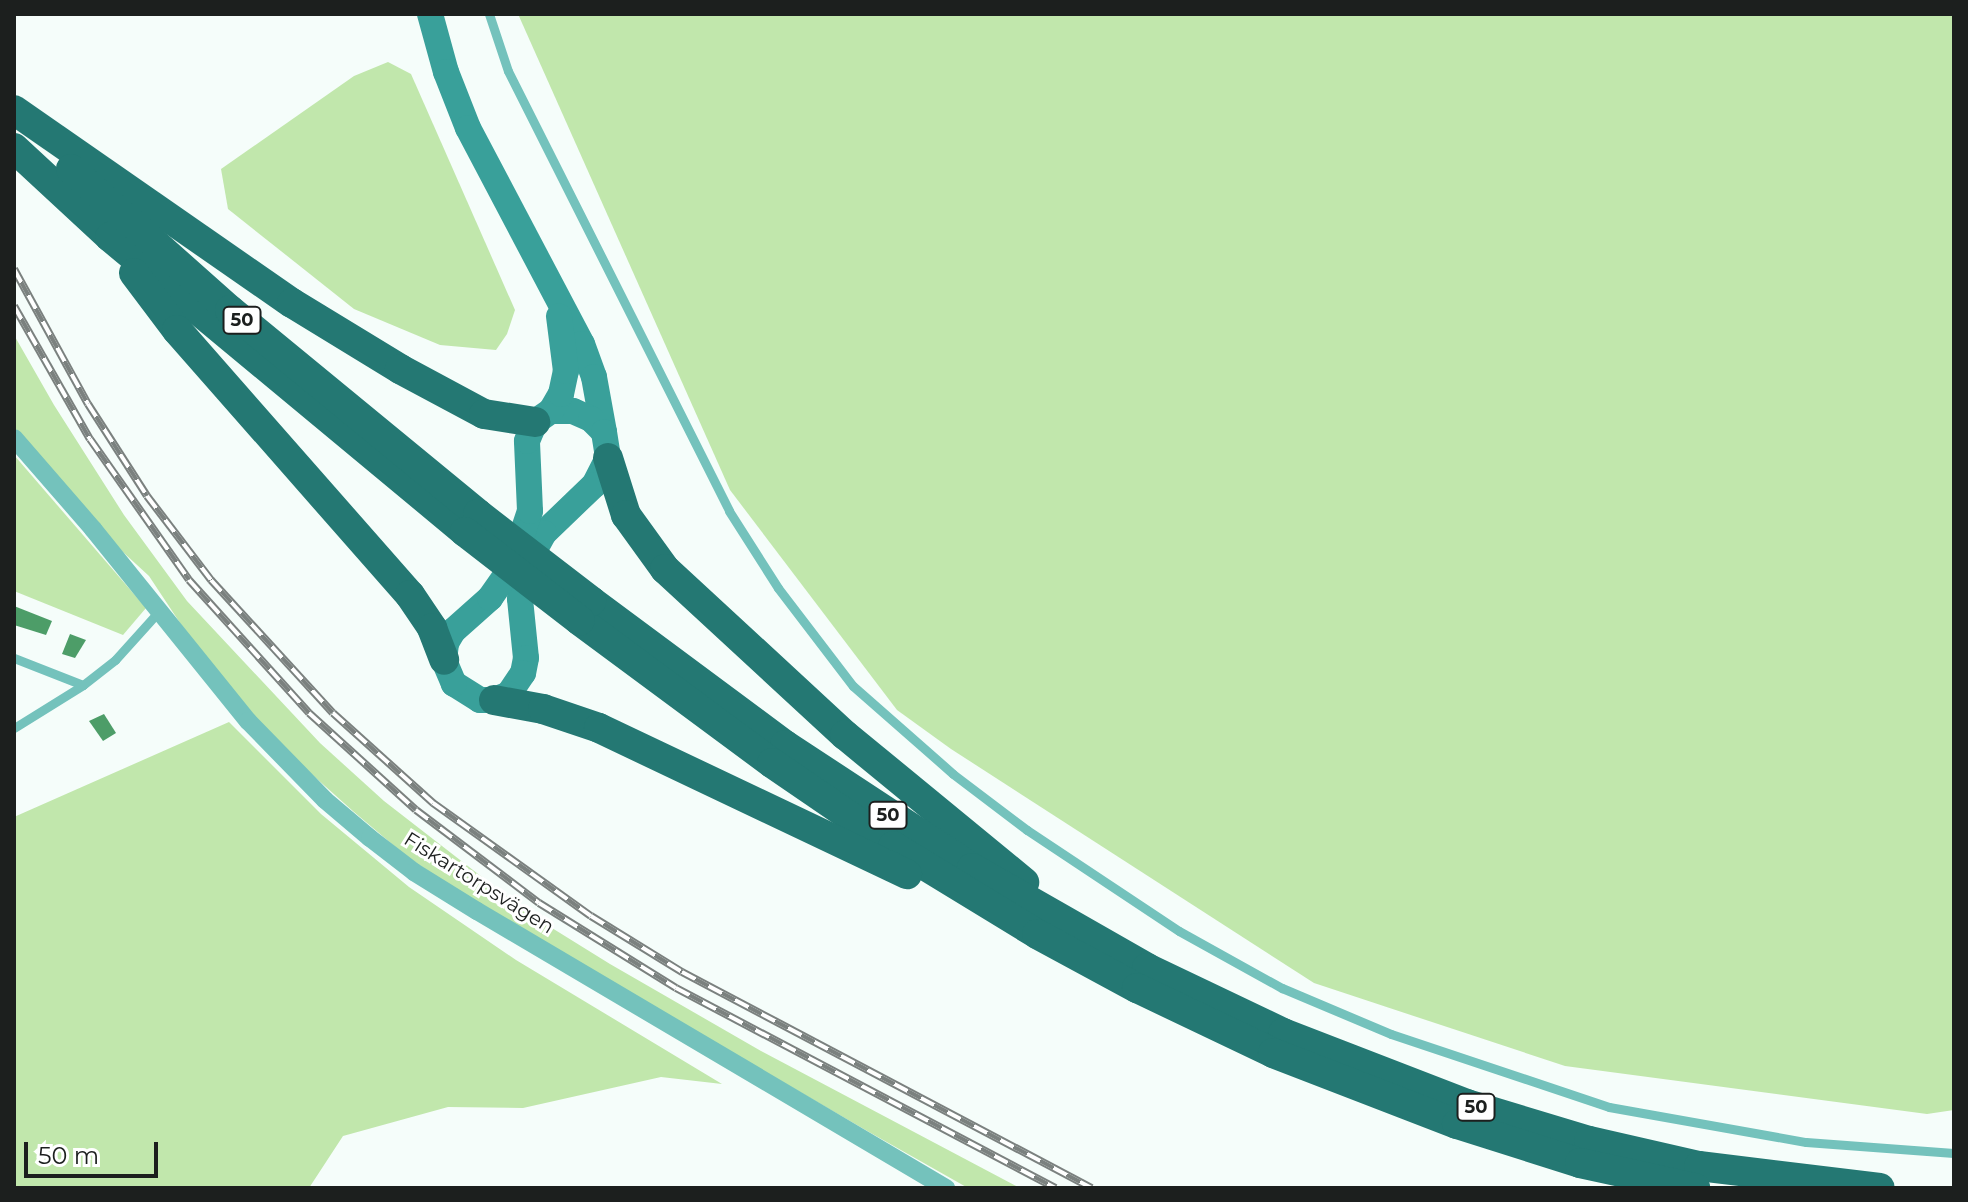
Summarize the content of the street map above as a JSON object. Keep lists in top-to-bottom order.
{
  "streets": {
    "highway": ["50"],
    "street": ["Fiskartorpsvägen"]
  },
  "scale_bar": "50 m"
}
